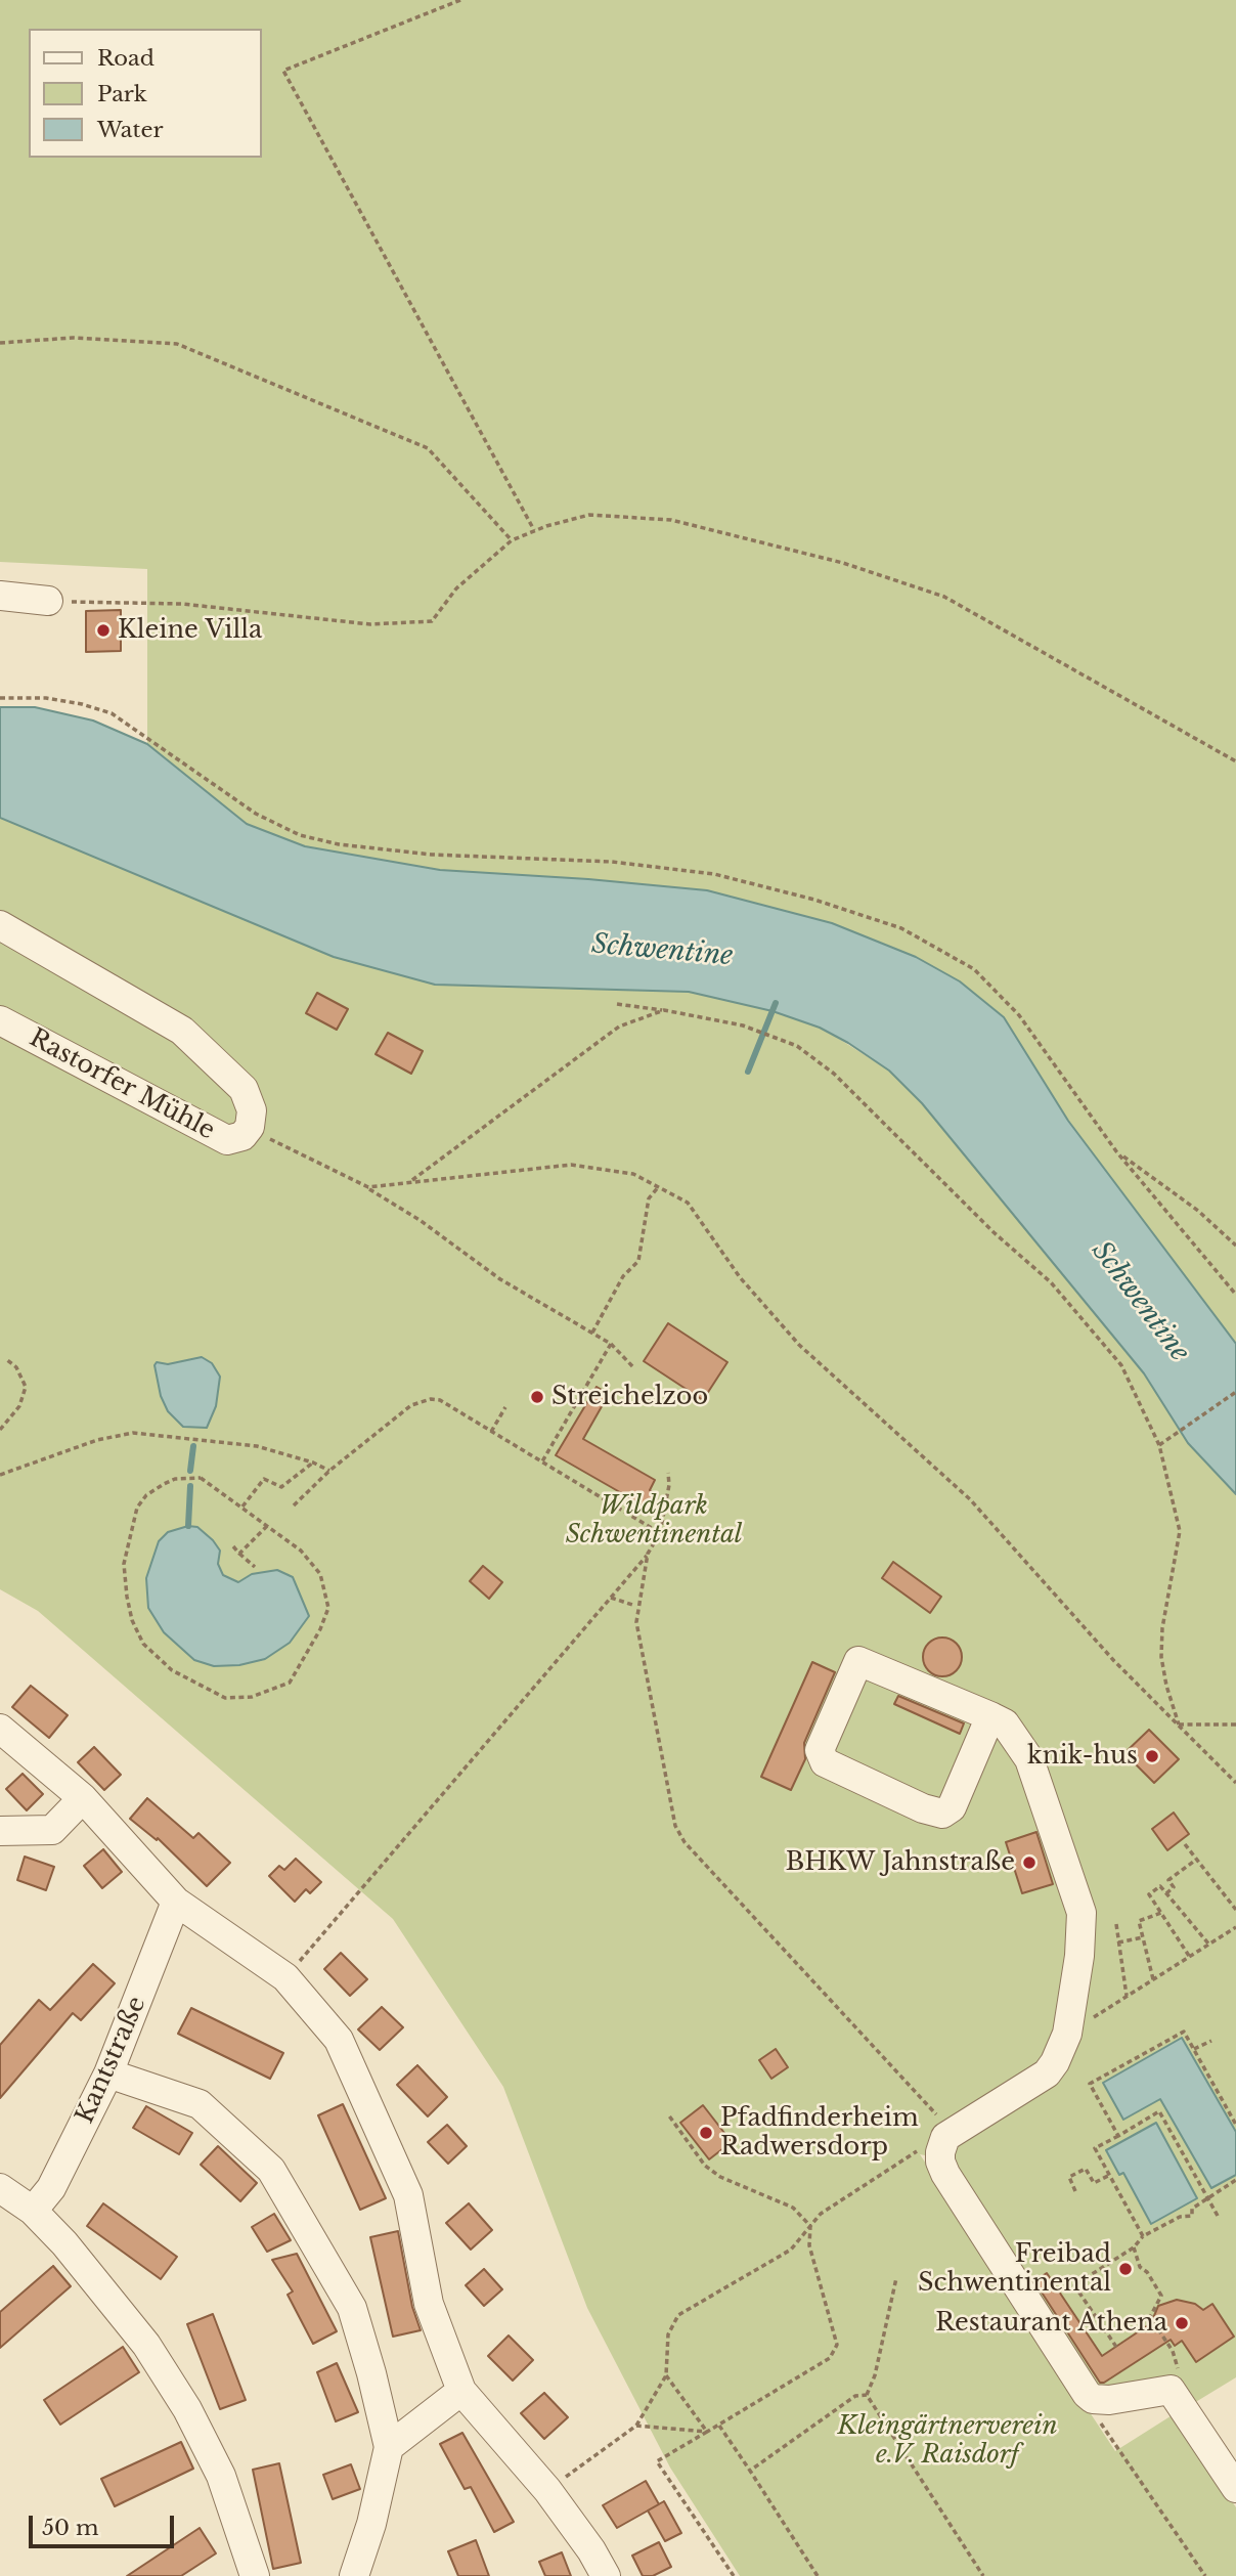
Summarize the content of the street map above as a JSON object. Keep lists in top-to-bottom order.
{
  "streets": {
    "street": ["Rastorfer Mühle", "Kantstraße"]
  },
  "water": ["Schwentine"],
  "parks": ["Wildpark Schwentinental", "Kleingärtnerverein e.V. Raisdorf"],
  "places": [
    "Kleine Villa",
    "Streichelzoo",
    "knik-hus",
    "BHKW Jahnstraße",
    "Pfadfinderheim Radwersdorp",
    "Freibad Schwentinental",
    "Restaurant Athena"
  ],
  "legend": ["Road", "Park", "Water"],
  "scale_bar": "50 m"
}
